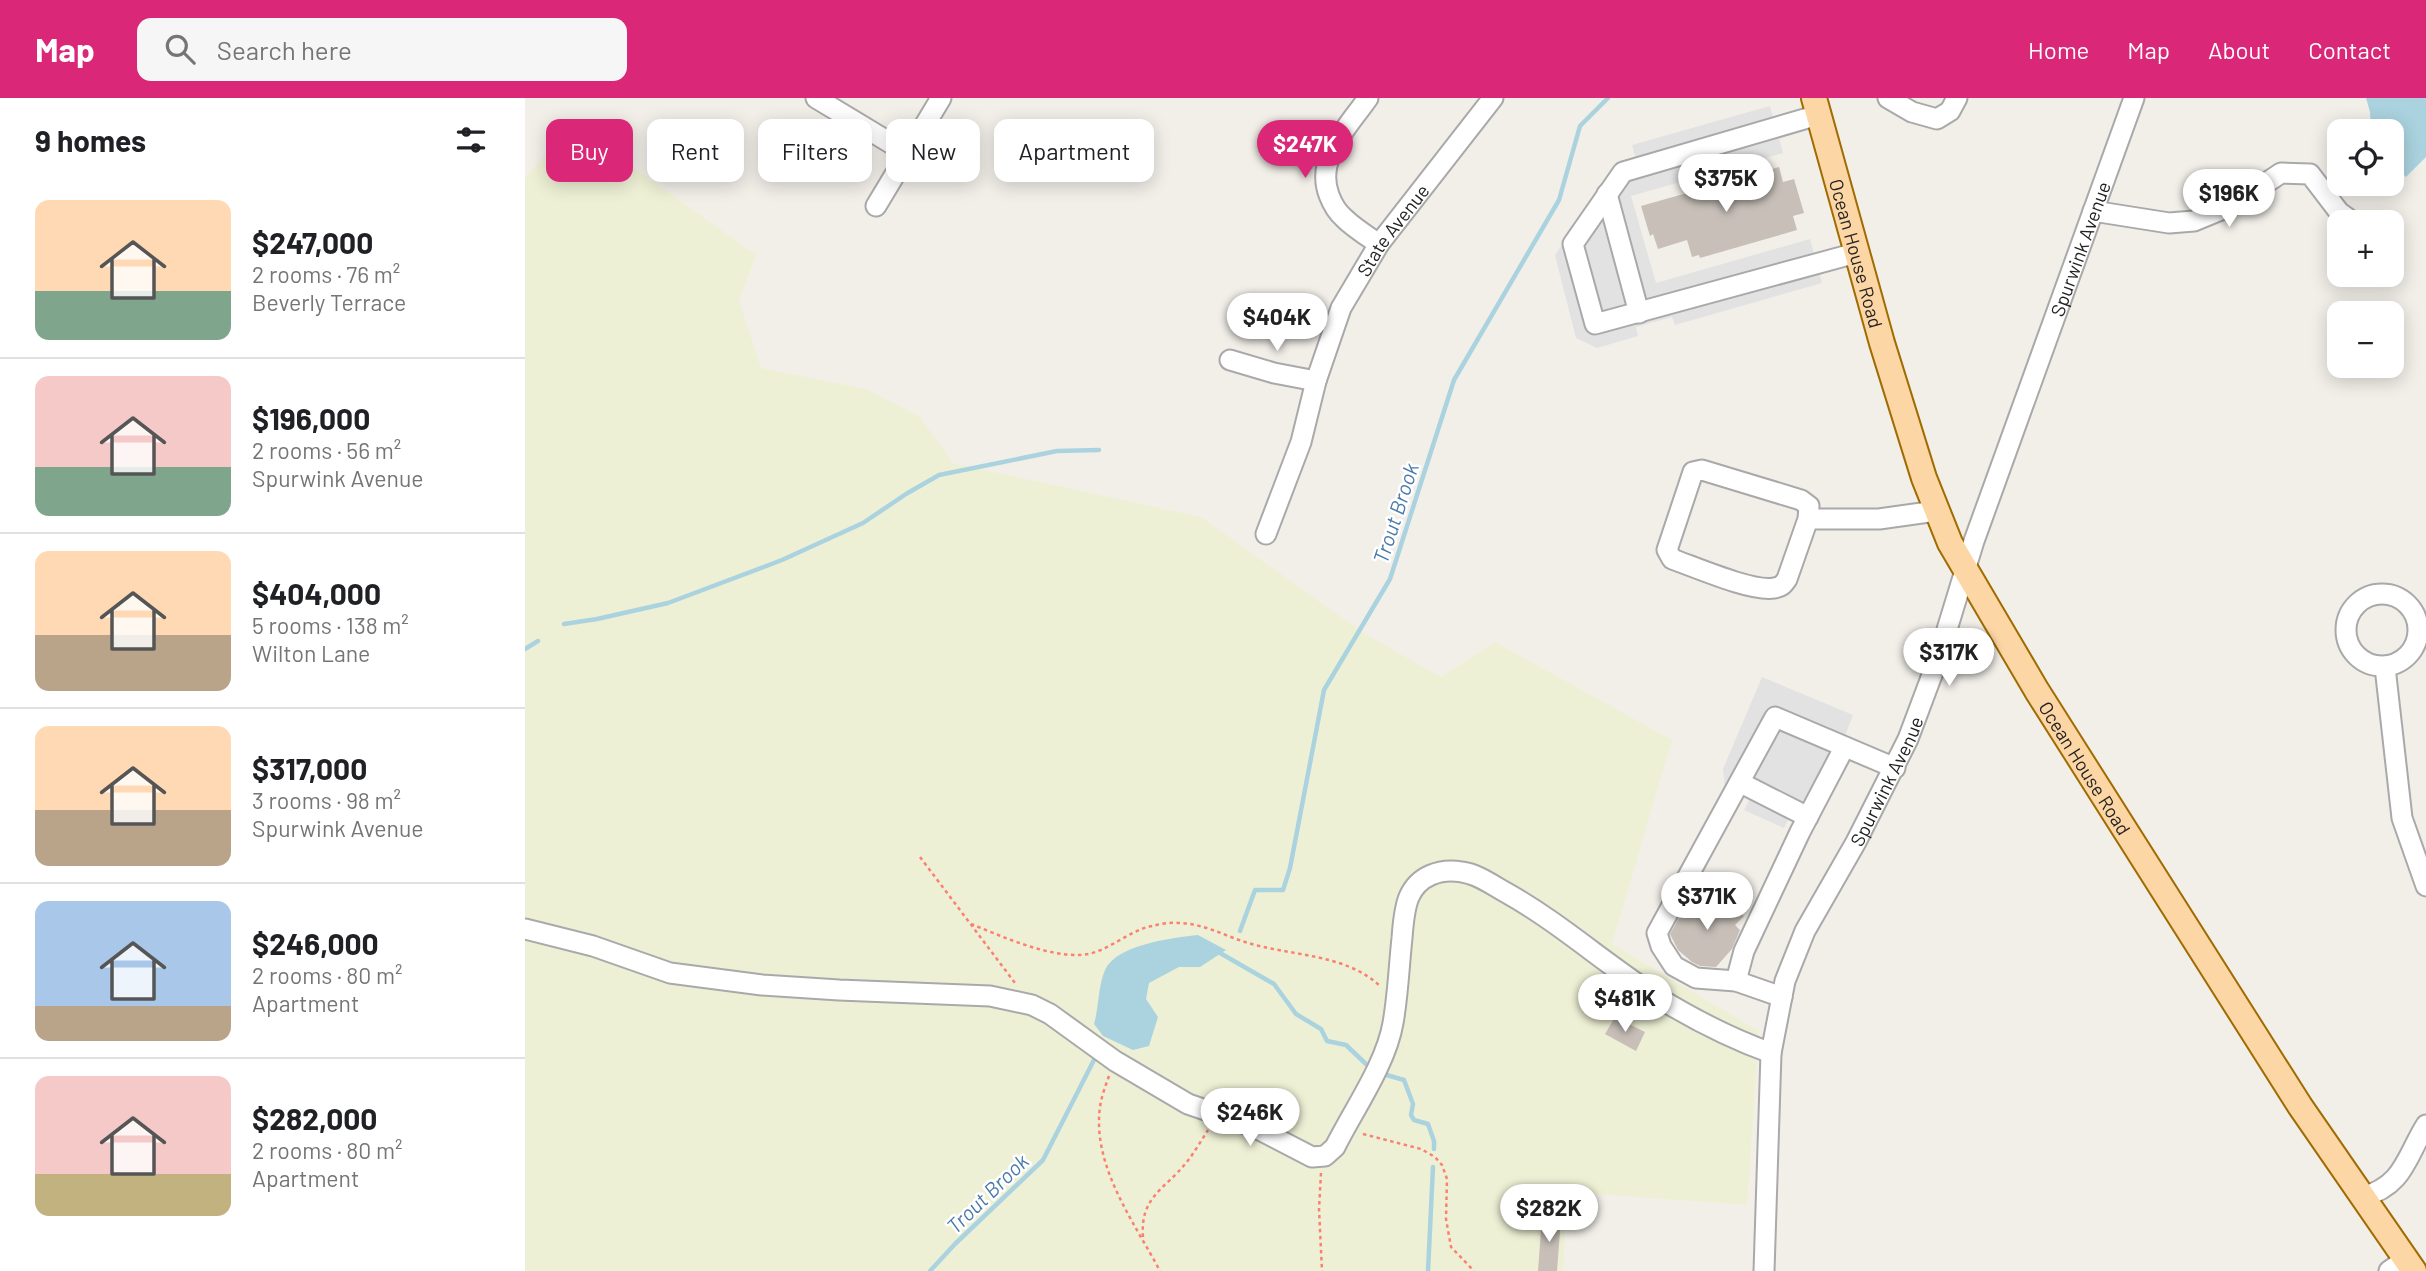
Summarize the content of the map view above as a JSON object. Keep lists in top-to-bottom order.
{
  "streets": {
    "main road": ["Ocean House Road"],
    "street": ["State Avenue", "Spurwink Avenue"]
  },
  "crossings": [
    ["Spurwink Avenue", "Ocean House Road"]
  ],
  "water": ["Trout Brook"],
  "page": {
    "header": "Map",
    "search": "Search here",
    "nav": [
      "Home",
      "Map",
      "About",
      "Contact"
    ],
    "heading": "9 homes",
    "map_buttons": ["+", "−"],
    "chip": [
      "Buy",
      "Rent",
      "Filters",
      "New",
      "Apartment"
    ],
    "price": [
      "$247K",
      "$375K",
      "$196K",
      "$404K",
      "$317K",
      "$371K",
      "$481K",
      "$246K",
      "$282K"
    ],
    "list": [
      {
        "name": "$247,000",
        "note": "2 rooms · 76 m² · Beverly Terrace"
      },
      {
        "name": "$196,000",
        "note": "2 rooms · 56 m² · Spurwink Avenue"
      },
      {
        "name": "$404,000",
        "note": "5 rooms · 138 m² · Wilton Lane"
      },
      {
        "name": "$317,000",
        "note": "3 rooms · 98 m² · Spurwink Avenue"
      },
      {
        "name": "$246,000",
        "note": "2 rooms · 80 m² · Apartment"
      },
      {
        "name": "$282,000",
        "note": "2 rooms · 80 m² · Apartment"
      }
    ]
  }
}
